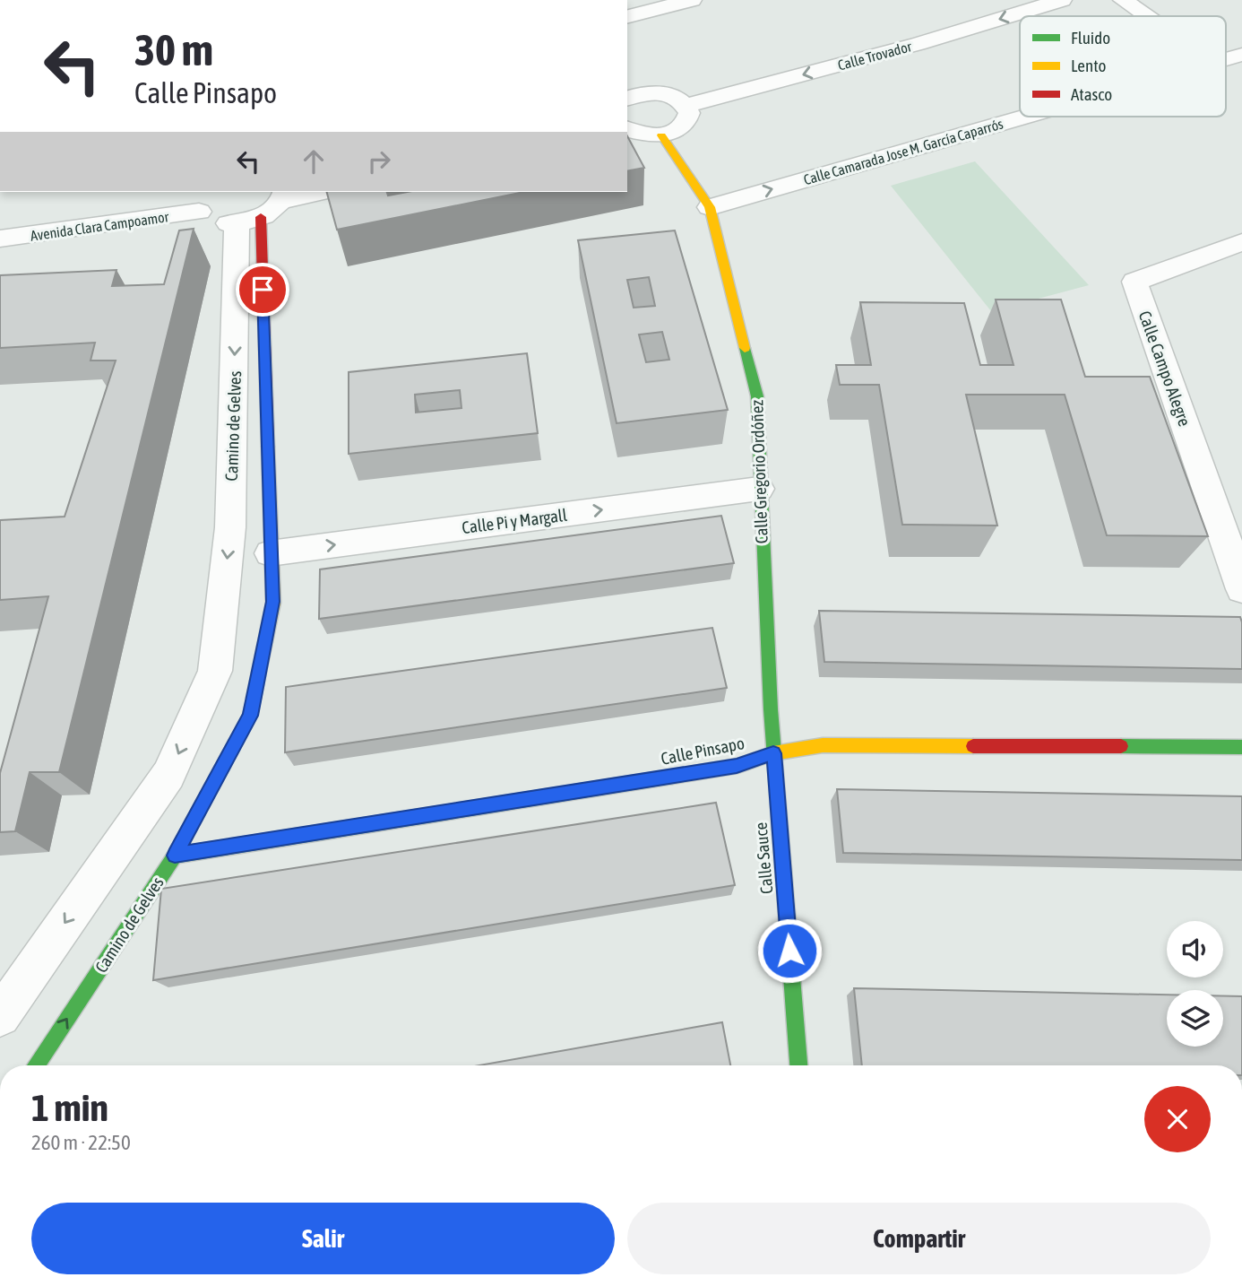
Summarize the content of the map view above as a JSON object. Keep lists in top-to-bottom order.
{
  "streets": {
    "street": [
      "Calle Trovador",
      "Calle Camarada Jose M. García Caparrós",
      "Avenida Clara Campoamor",
      "Calle Campo Alegre",
      "Camino de Gelves",
      "Calle Gregorio Ordóñez",
      "Calle Pi y Margall",
      "Calle Pinsapo",
      "Calle Sauce"
    ]
  },
  "crossings": [
    ["Calle Camarada Jose M. García Caparrós", "Calle Gregorio Ordóñez"],
    ["Camino de Gelves", "Calle Pi y Margall"],
    ["Camino de Gelves", "Calle Pinsapo"],
    ["Calle Gregorio Ordóñez", "Calle Pi y Margall"],
    ["Calle Gregorio Ordóñez", "Calle Pinsapo"],
    ["Calle Gregorio Ordóñez", "Calle Sauce"],
    ["Calle Pinsapo", "Calle Sauce"]
  ],
  "one_way": ["Calle Trovador", "Calle Camarada Jose M. García Caparrós", "Calle Pi y Margall"],
  "legend": ["Fluido", "Lento", "Atasco"],
  "page": {
    "turn": ["30 m", "Calle Pinsapo"],
    "heading": ["1 min", "260 m · 22:50"],
    "buttons": ["Salir", "Compartir"]
  }
}
